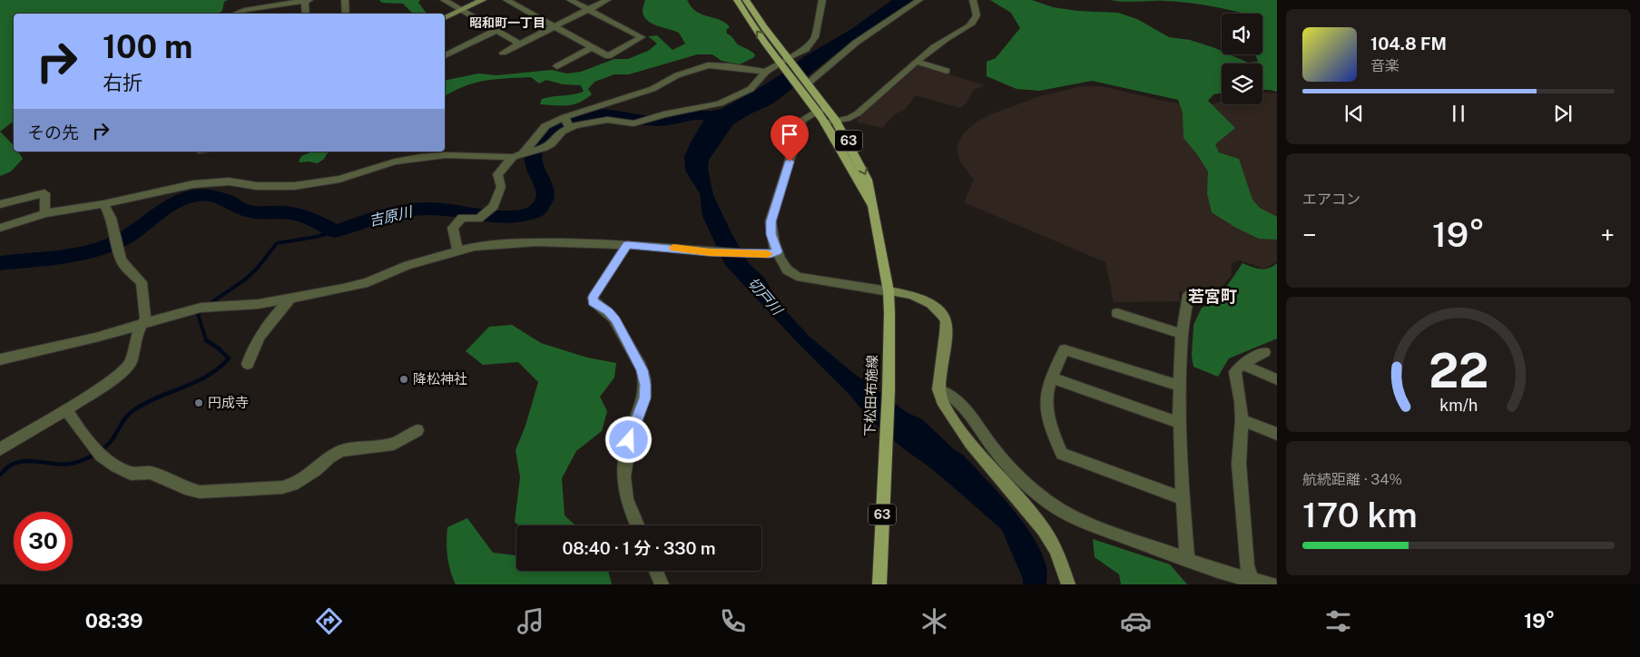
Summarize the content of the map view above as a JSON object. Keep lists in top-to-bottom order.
{
  "streets": {
    "main road": ["63", "下松田布施線"]
  },
  "districts": ["昭和町一丁目", "若宮町"],
  "water": ["吉原川", "切戸川"],
  "places": ["降松神社", "円成寺"],
  "page": {
    "turn": ["100 m", "右折"],
    "song": ["104.8 FM", "音楽"],
    "then": "その先",
    "tile": [
      "エアコン",
      ["航続距離 · 34%", "170 km"]
    ],
    "heat": ["−", "19°", "+"],
    "limit": "30",
    "trip": "08:40 · 1 分 · 330 m",
    "tabs": ["08:39", "19°"],
    "gauge": ["22", "km/h"]
  }
}
